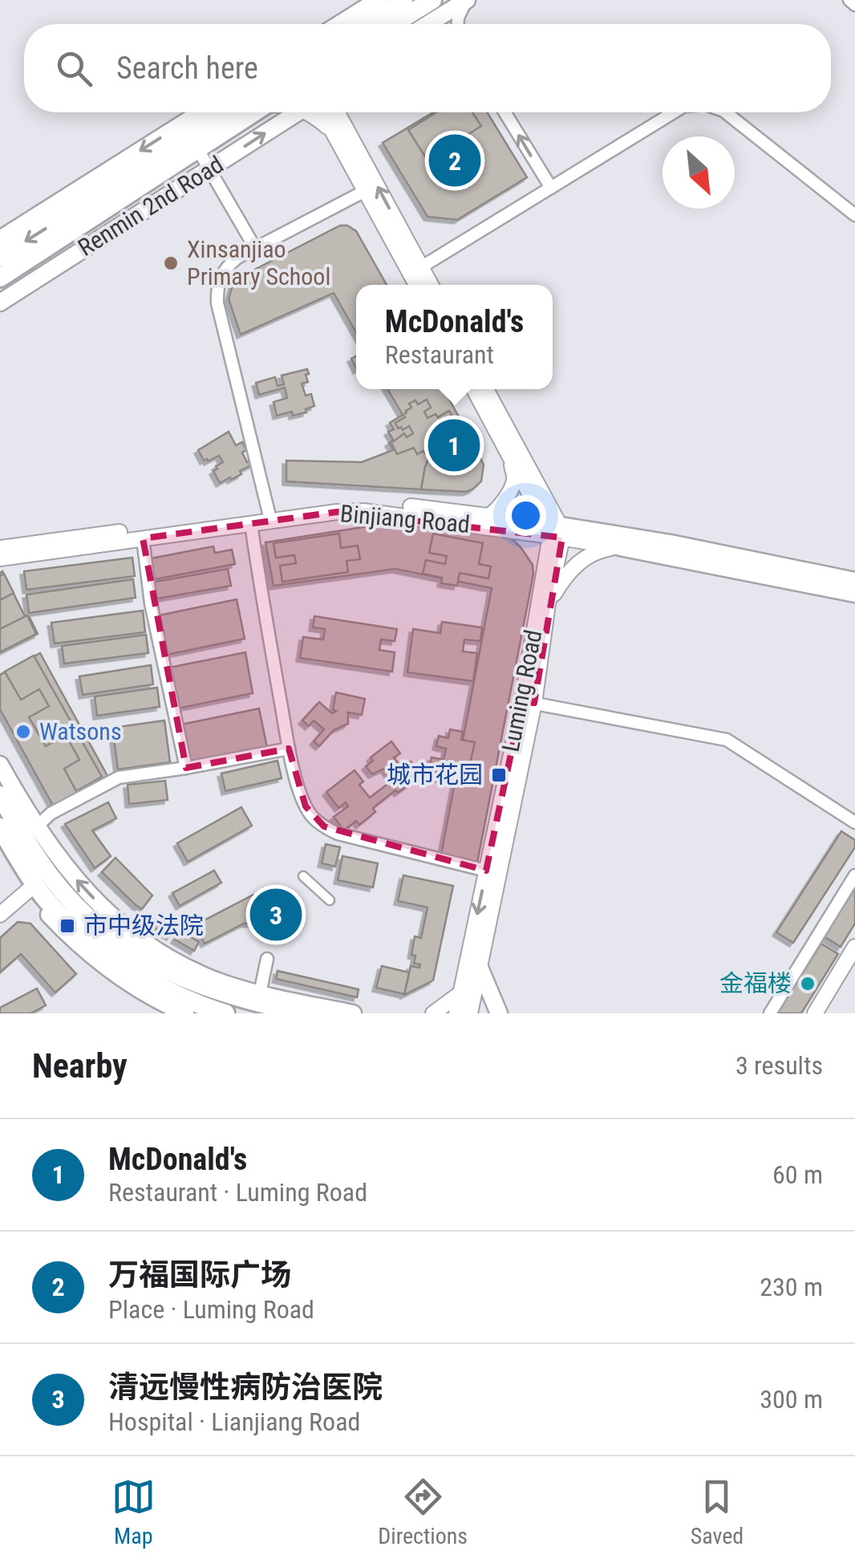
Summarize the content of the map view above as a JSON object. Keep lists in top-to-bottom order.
{
  "streets": {
    "main road": ["Renmin 2nd Road", "Binjiang Road"],
    "street": ["Luming Road"]
  },
  "crossings": [
    ["Binjiang Road", "Luming Road"]
  ],
  "places": {
    "other": ["Xinsanjiao Primary School", "Watsons", "金福楼"],
    "transit": ["城市花园", "市中级法院"]
  },
  "north": "bottom right",
  "page": {
    "search": "Search here",
    "pins": ["2", "1", "3"],
    "popup": ["McDonald's", "Restaurant"],
    "heading": ["Nearby", "3 results"],
    "list": [
      {
        "mark": "1",
        "name": "McDonald's",
        "note": "Restaurant · Luming Road",
        "value": "60 m"
      },
      {
        "mark": "2",
        "name": "万福国际广场",
        "note": "Place · Luming Road",
        "value": "230 m"
      },
      {
        "mark": "3",
        "name": "清远慢性病防治医院",
        "note": "Hospital · Lianjiang Road",
        "value": "300 m"
      }
    ],
    "nav": ["Map", "Directions", "Saved"]
  }
}
